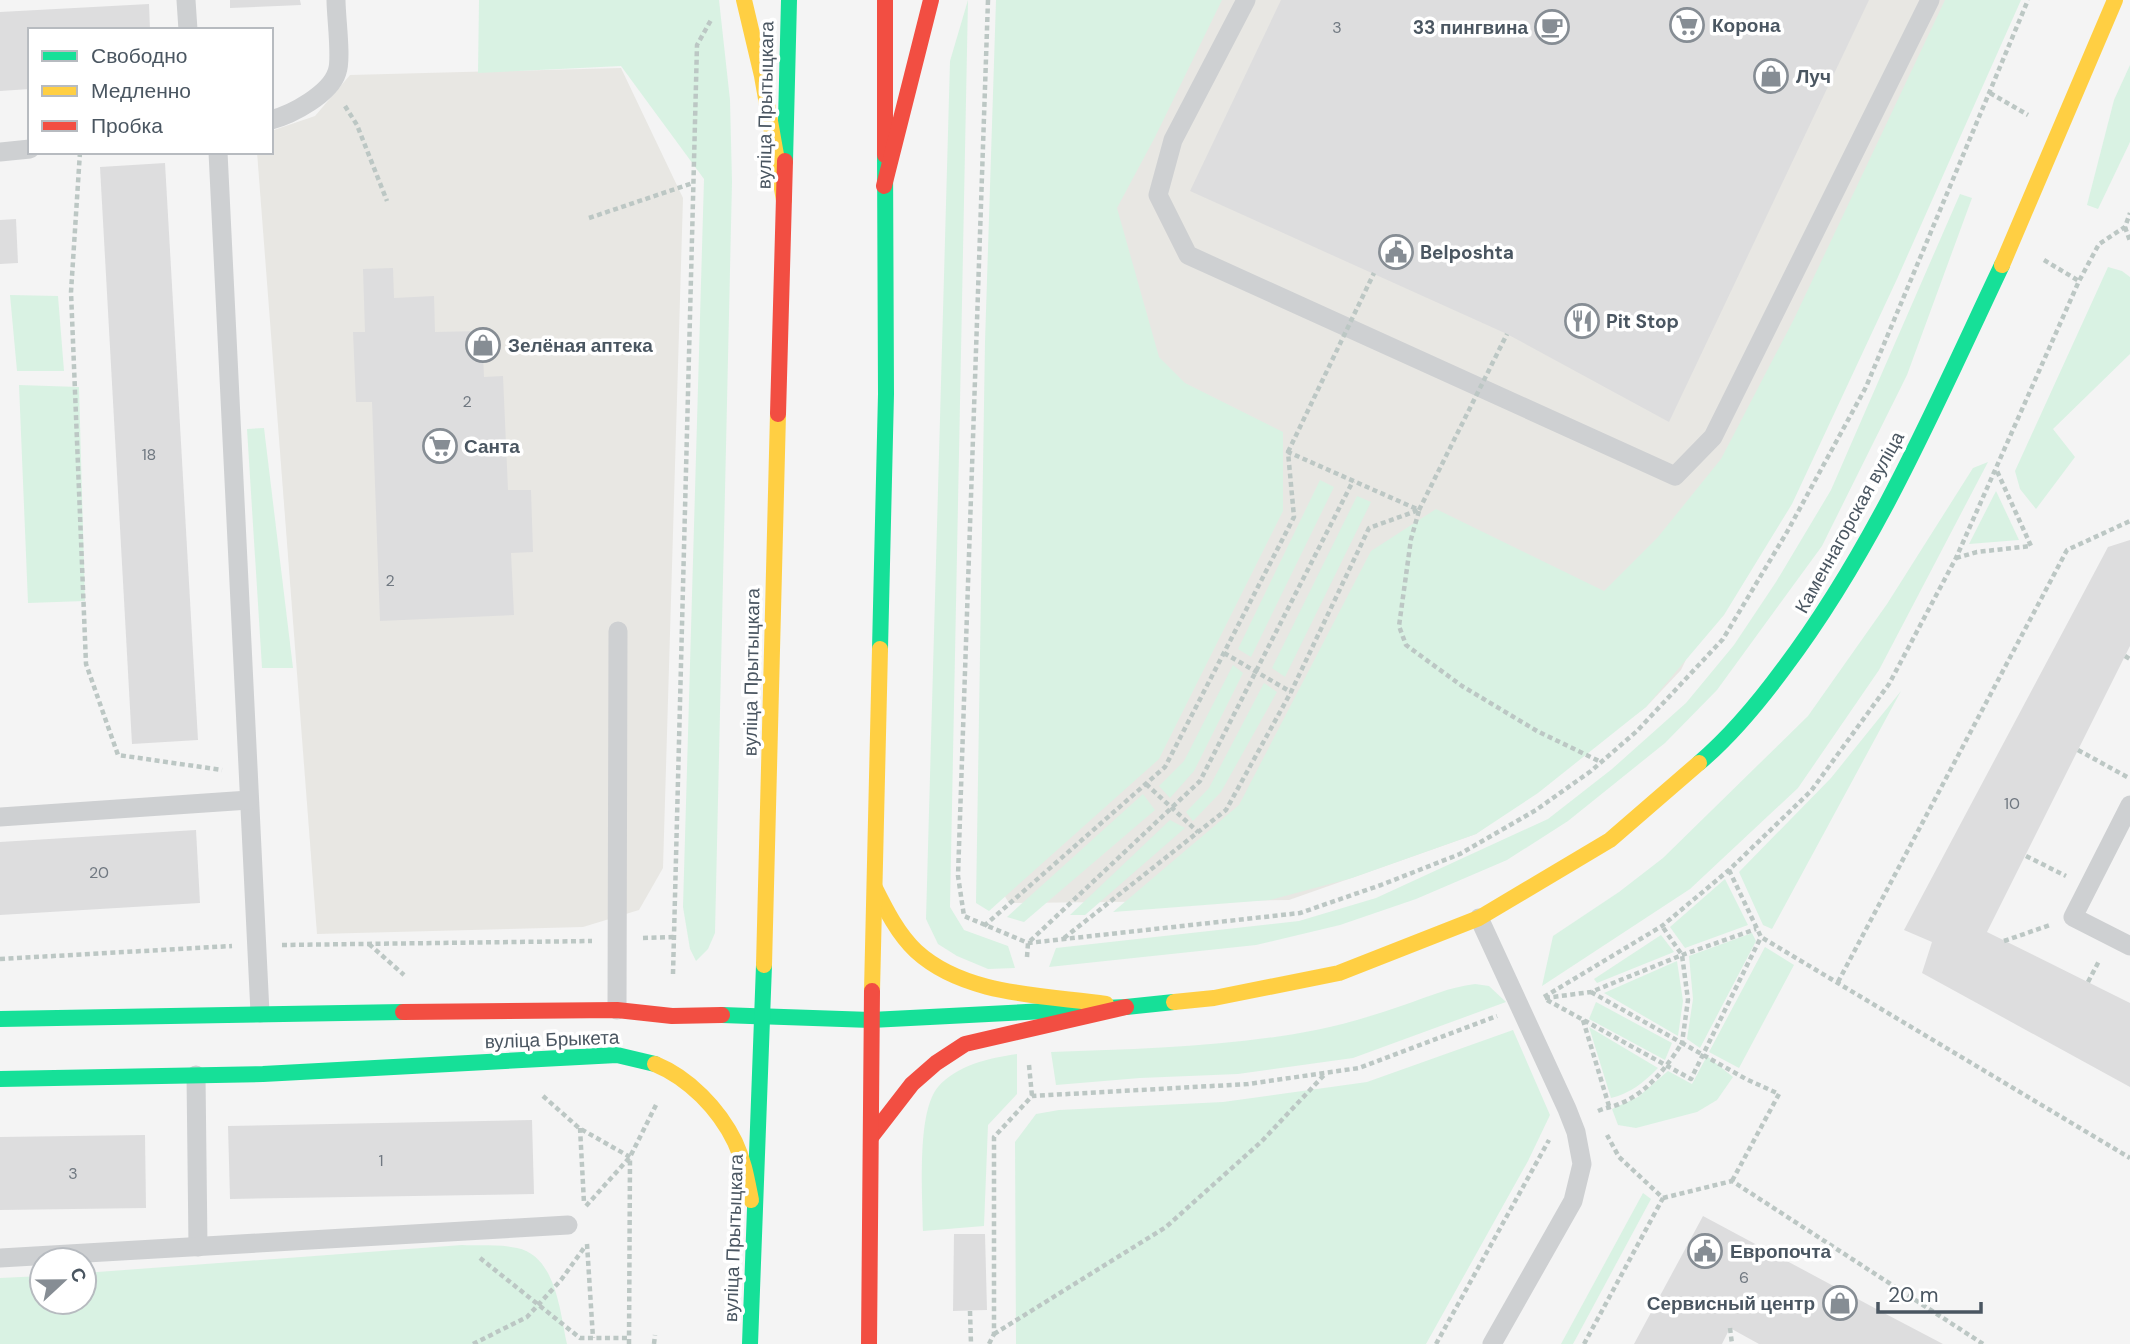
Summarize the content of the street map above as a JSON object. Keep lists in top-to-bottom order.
{
  "streets": {
    "main road": ["вуліца Прытыцкага", "Каменнагорская вуліца", "вуліца Брыкета"]
  },
  "crossings": [
    ["вуліца Прытыцкага", "вуліца Брыкета"],
    ["Каменнагорская вуліца", "вуліца Брыкета"]
  ],
  "places": {
    "supermarket": ["Корона", "Санта"],
    "cafe": ["33 пингвина"],
    "shop": ["Луч", "Зелёная аптека", "Сервисный центр"],
    "public building": ["Belposhta", "Европочта"],
    "restaurant": ["Pit Stop"]
  },
  "house_numbers": [
    "3",
    "2",
    "18",
    "2",
    "10",
    "20",
    "1",
    "3",
    "6"
  ],
  "legend": ["Свободно", "Медленно", "Пробка"],
  "scale_bar": "20 m",
  "north": "right"
}
